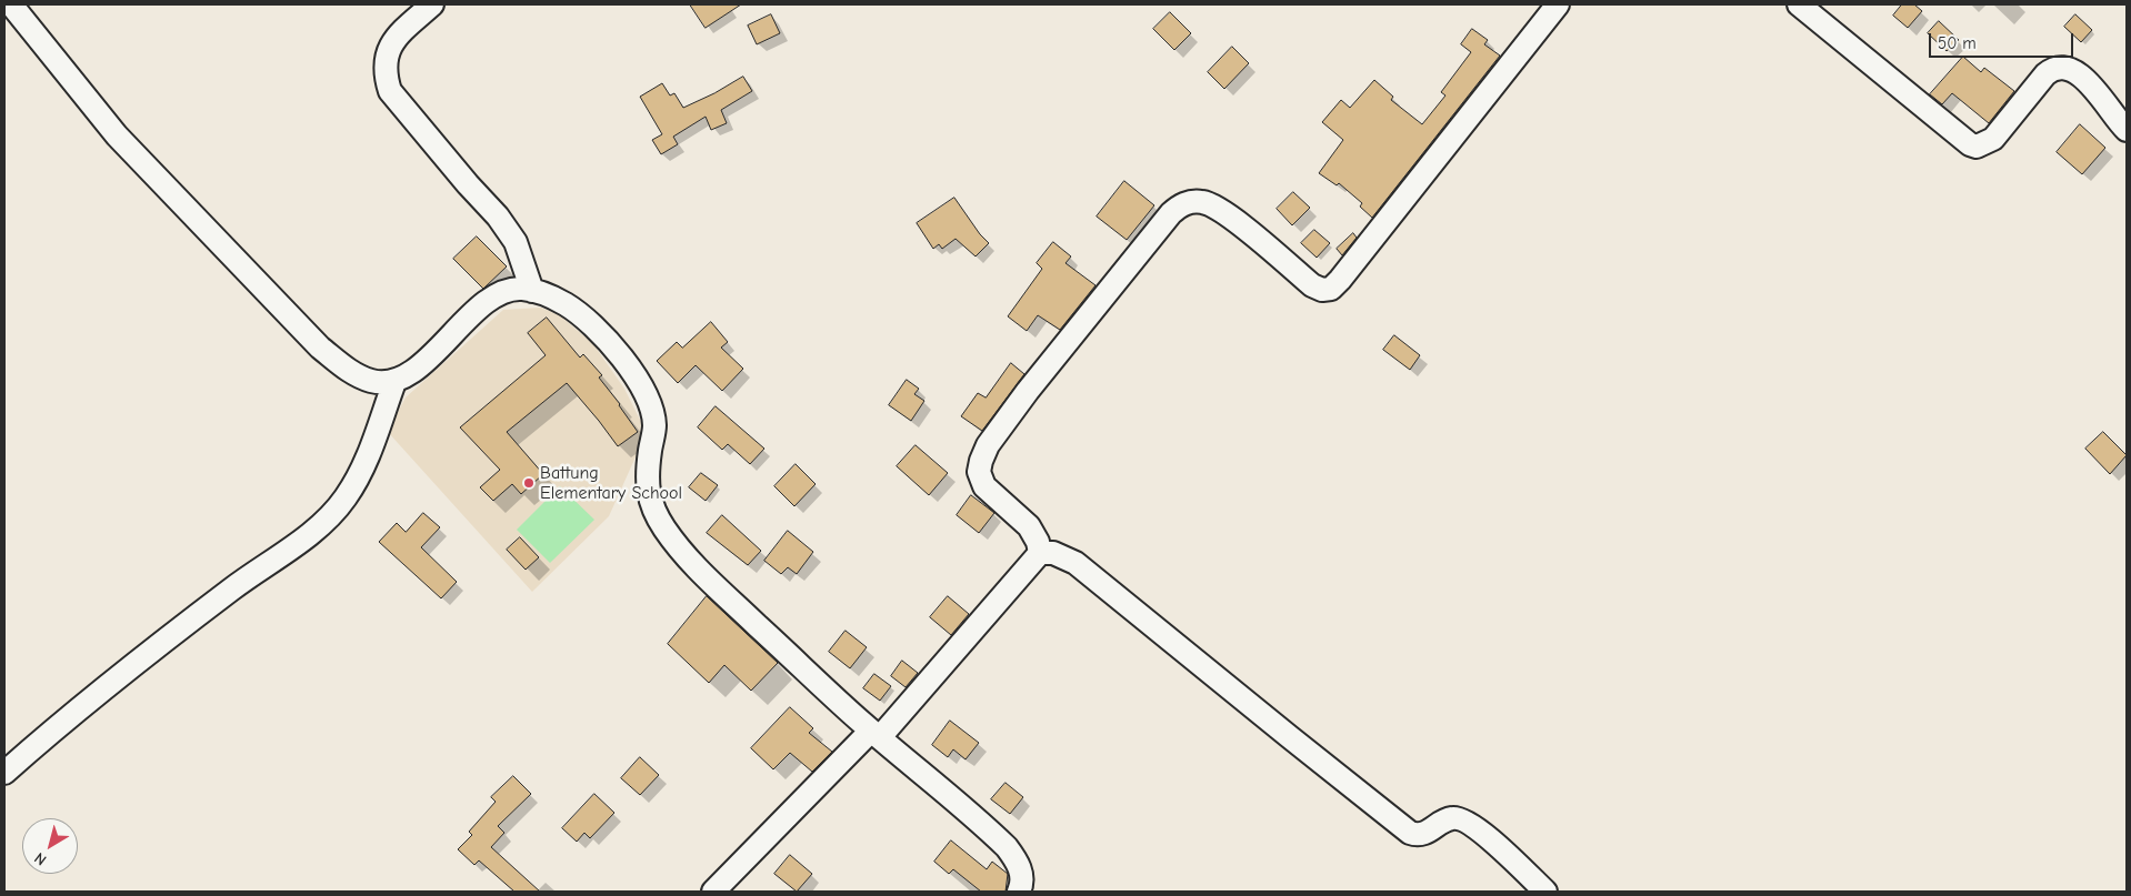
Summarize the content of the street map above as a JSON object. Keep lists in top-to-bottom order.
{
  "places": ["Battung Elementary School"],
  "scale_bar": "50 m",
  "north": "bottom left"
}
